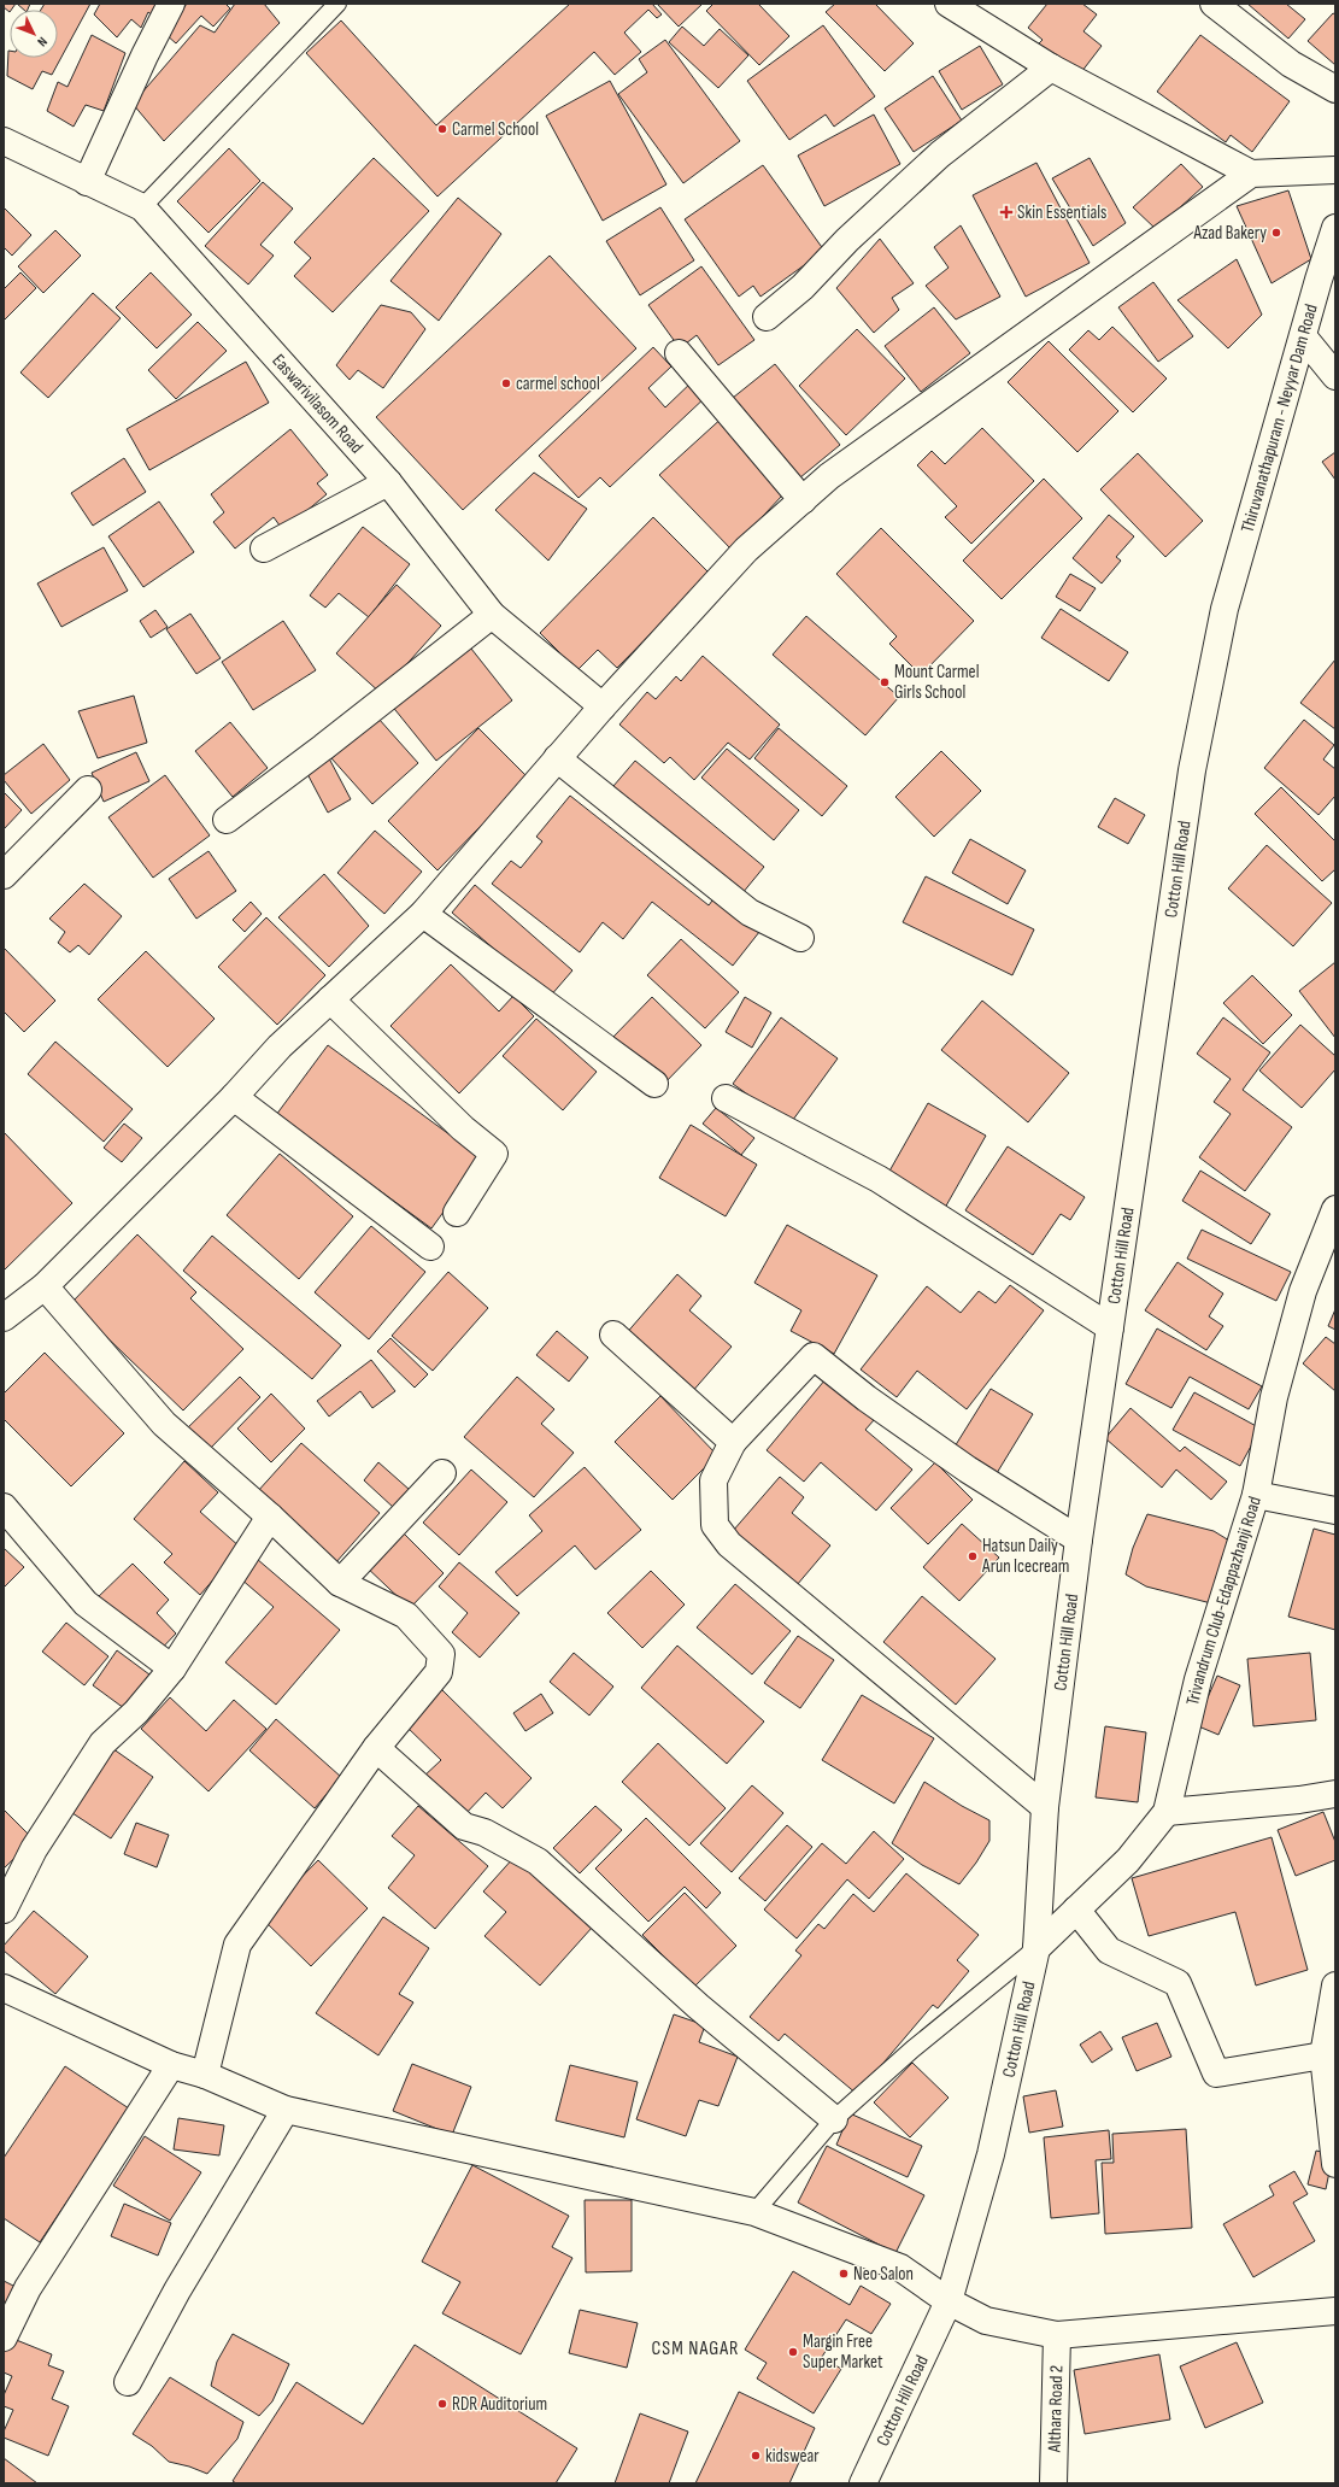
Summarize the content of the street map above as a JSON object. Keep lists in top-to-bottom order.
{
  "streets": {
    "street": [
      "Easwarivilasom Road",
      "Thiruvanathapuram - Neyyar Dam Road",
      "Cotton Hill Road",
      "Trivandrum Club-Edappazhanji Road",
      "Althara Road 2"
    ]
  },
  "crossings": [
    ["Thiruvanathapuram - Neyyar Dam Road", "Cotton Hill Road"],
    ["Cotton Hill Road", "Trivandrum Club-Edappazhanji Road"]
  ],
  "districts": ["CSM NAGAR"],
  "places": {
    "other": [
      "Carmel School",
      "Azad Bakery",
      "carmel school",
      "Mount Carmel Girls School",
      "Hatsun Daily Arun Icecream",
      "Neo Salon",
      "Margin Free Super Market",
      "RDR Auditorium",
      "kidswear"
    ],
    "health": ["Skin Essentials"]
  },
  "north": "bottom right"
}
